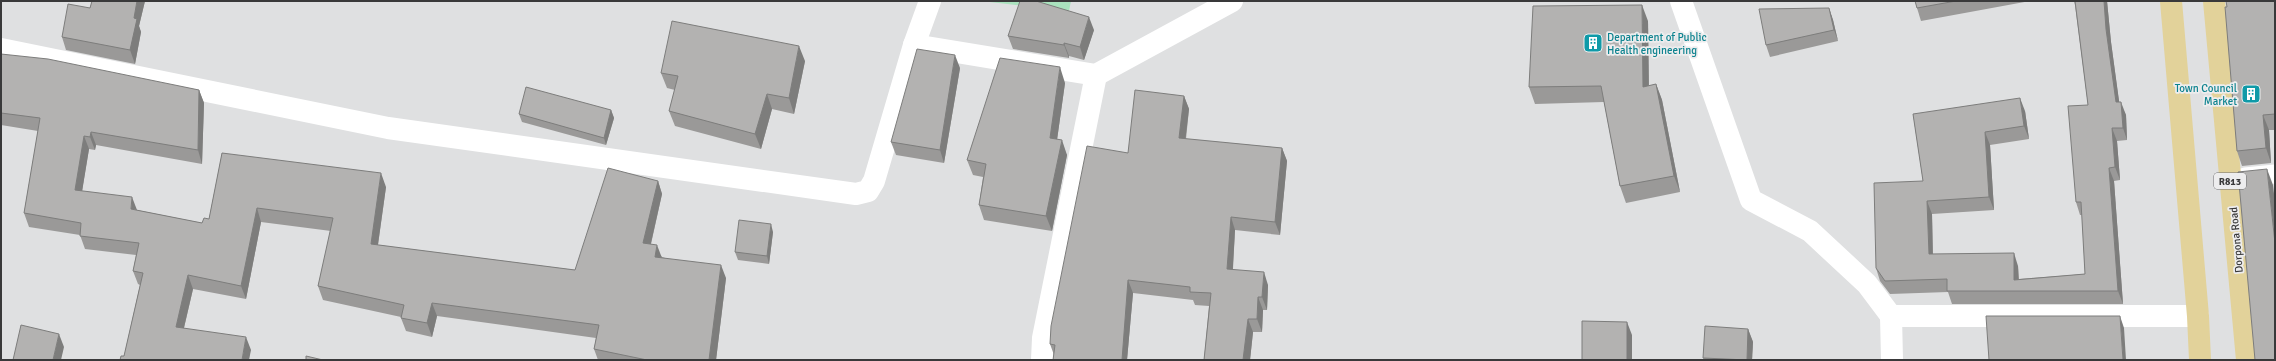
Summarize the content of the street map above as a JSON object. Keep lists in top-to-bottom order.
{
  "streets": {
    "main road": ["R813", "Dorpona Road"]
  },
  "places": {
    "building": ["Department of Public Health engineering", "Town Council Market"]
  }
}
